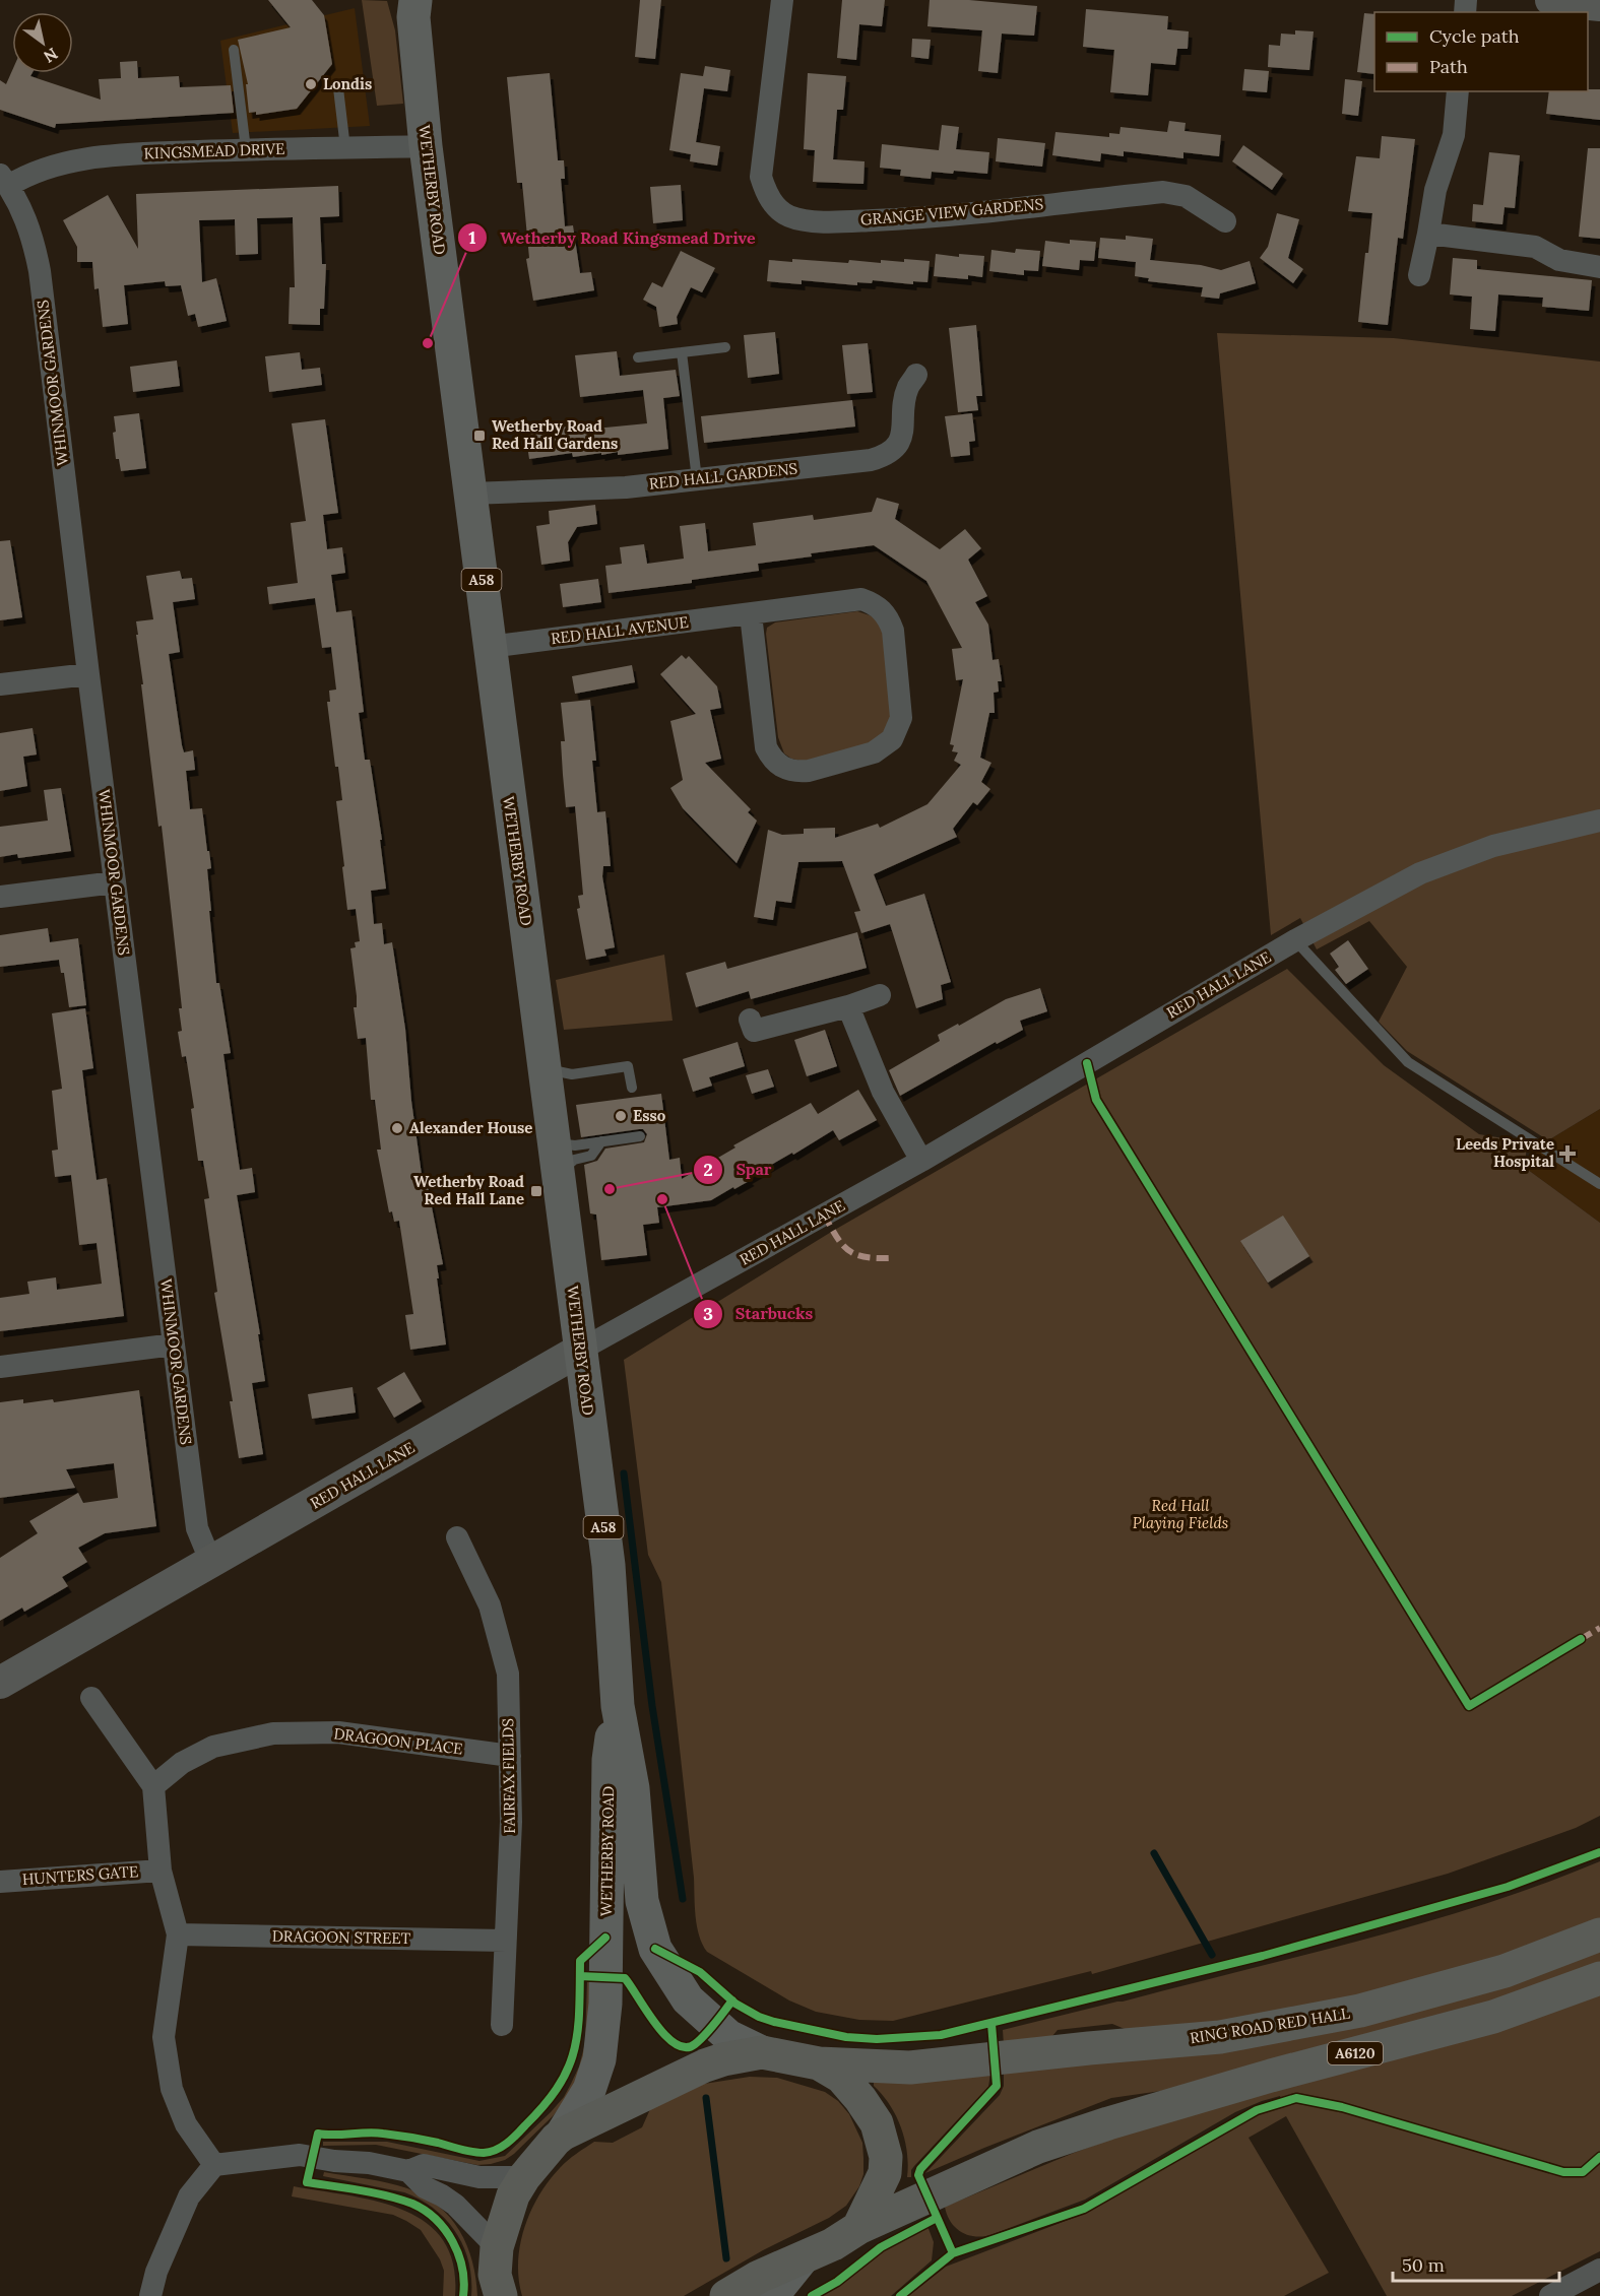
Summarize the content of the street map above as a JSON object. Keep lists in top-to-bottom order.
{
  "streets": {
    "highway": ["RING ROAD RED HALL", "A6120"],
    "main road": ["WETHERBY ROAD", "A58"],
    "street": [
      "KINGSMEAD DRIVE",
      "GRANGE VIEW GARDENS",
      "WHINMOOR GARDENS",
      "RED HALL GARDENS",
      "RED HALL AVENUE",
      "RED HALL LANE",
      "DRAGOON PLACE",
      "FAIRFAX FIELDS",
      "HUNTERS GATE",
      "DRAGOON STREET"
    ]
  },
  "crossings": [
    ["KINGSMEAD DRIVE", "WETHERBY ROAD"],
    ["KINGSMEAD DRIVE", "WHINMOOR GARDENS"],
    ["WETHERBY ROAD", "RED HALL GARDENS"],
    ["WETHERBY ROAD", "RED HALL AVENUE"],
    ["WETHERBY ROAD", "RED HALL LANE"],
    ["WHINMOOR GARDENS", "RED HALL LANE"],
    ["DRAGOON PLACE", "FAIRFAX FIELDS"],
    ["FAIRFAX FIELDS", "DRAGOON STREET"]
  ],
  "parks": ["Red Hall Playing Fields"],
  "places": {
    "other": [
      "Londis",
      "Wetherby Road Kingsmead Drive",
      "Esso",
      "Alexander House",
      "Spar",
      "Starbucks"
    ],
    "transit": ["Wetherby Road Red Hall Gardens", "Wetherby Road Red Hall Lane"],
    "health": ["Leeds Private Hospital"]
  },
  "legend": ["Cycle path", "Path"],
  "scale_bar": "50 m",
  "north": "bottom right"
}
